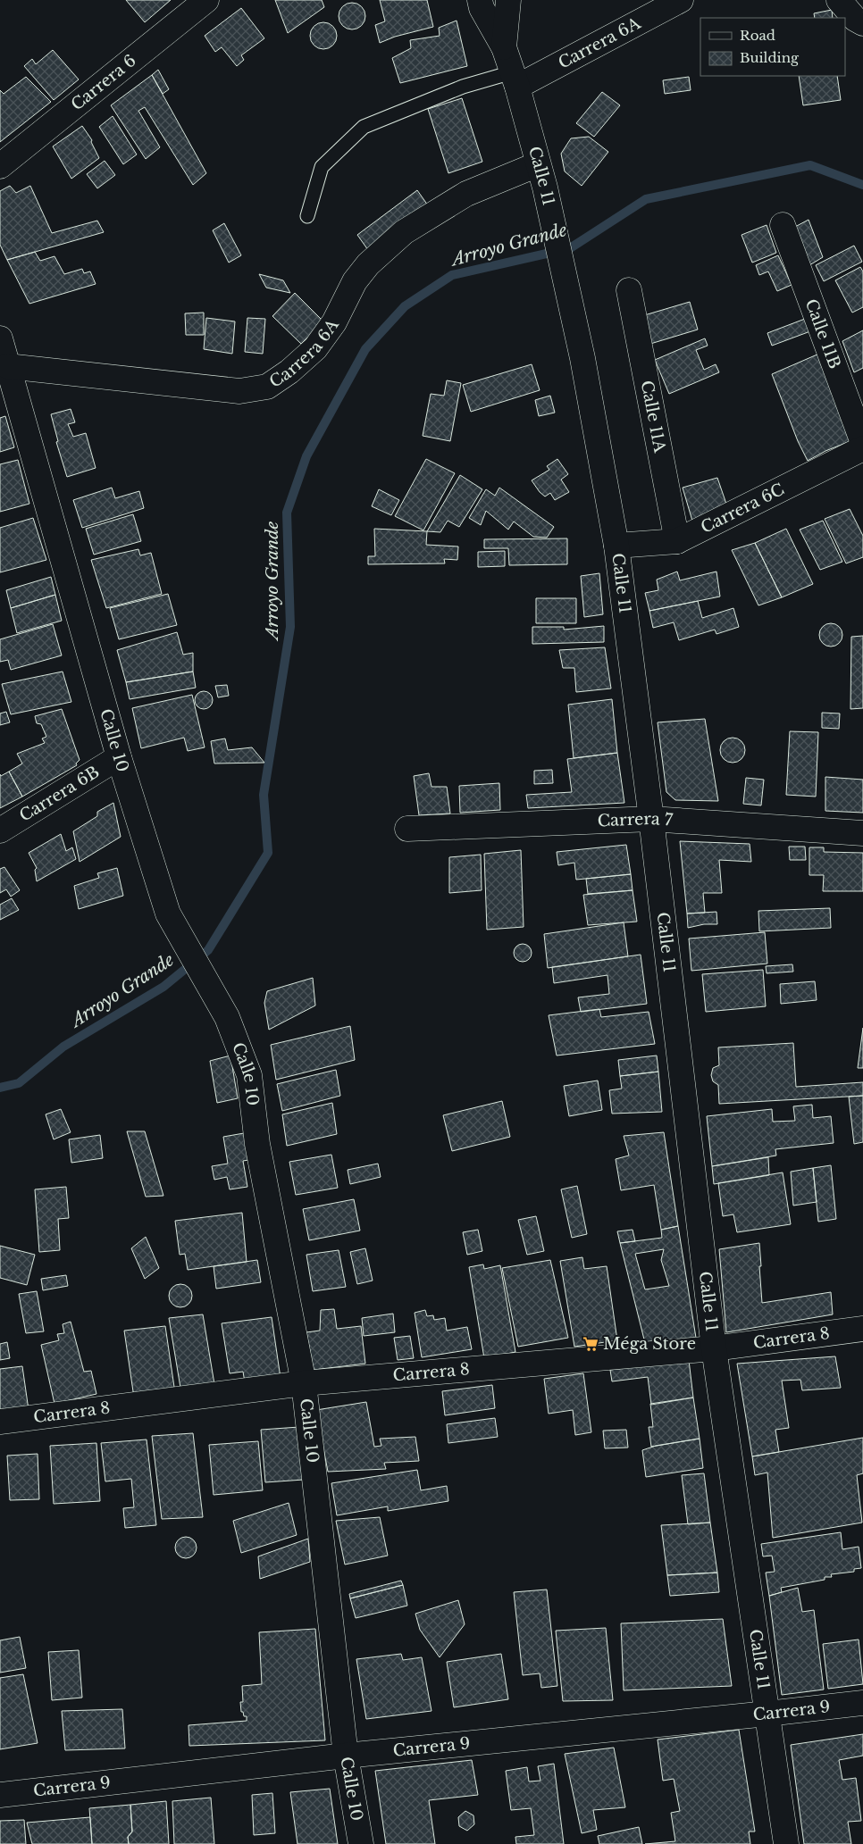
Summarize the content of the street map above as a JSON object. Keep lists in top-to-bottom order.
{
  "streets": {
    "street": [
      "Carrera 6A",
      "Carrera 6",
      "Calle 11",
      "Calle 11B",
      "Calle 11A",
      "Carrera 6C",
      "Calle 10",
      "Carrera 6B",
      "Carrera 7",
      "Carrera 8",
      "Carrera 9"
    ]
  },
  "crossings": [
    ["Carrera 6A", "Calle 11"],
    ["Carrera 6A", "Calle 10"],
    ["Calle 11", "Carrera 6C"],
    ["Calle 11", "Carrera 7"],
    ["Calle 11", "Carrera 8"],
    ["Calle 11", "Carrera 9"],
    ["Calle 11A", "Carrera 6C"],
    ["Calle 10", "Carrera 6B"],
    ["Calle 10", "Carrera 8"],
    ["Calle 10", "Carrera 9"]
  ],
  "water": ["Arroyo Grande"],
  "places": {
    "supermarket": ["Méga Store"]
  },
  "legend": ["Road", "Building"]
}
